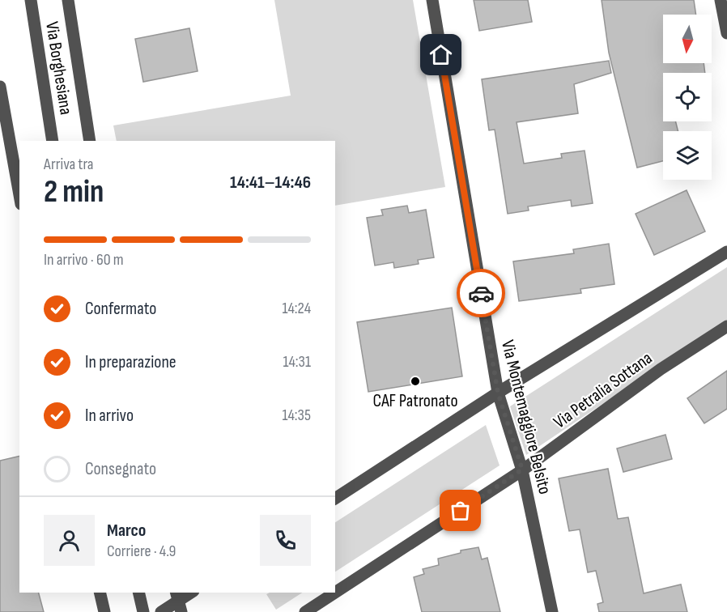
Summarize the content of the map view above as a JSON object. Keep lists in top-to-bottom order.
{
  "streets": {
    "street": ["Via Borghesiana", "Via Petralia Sottana", "Via Montemaggiore Belsito"]
  },
  "crossings": [
    ["Via Petralia Sottana", "Via Montemaggiore Belsito"]
  ],
  "places": ["CAF Patronato"],
  "north": "bottom",
  "page": {
    "heading": ["2 min", "Arriva tra", "14:41–14:46"],
    "panel": ["Marco", "Corriere · 4.9"],
    "bar": "In arrivo · 60 m",
    "list": [
      ["Confermato", "14:24"],
      ["In preparazione", "14:31"],
      ["In arrivo", "14:35"],
      "Consegnato"
    ]
  }
}
